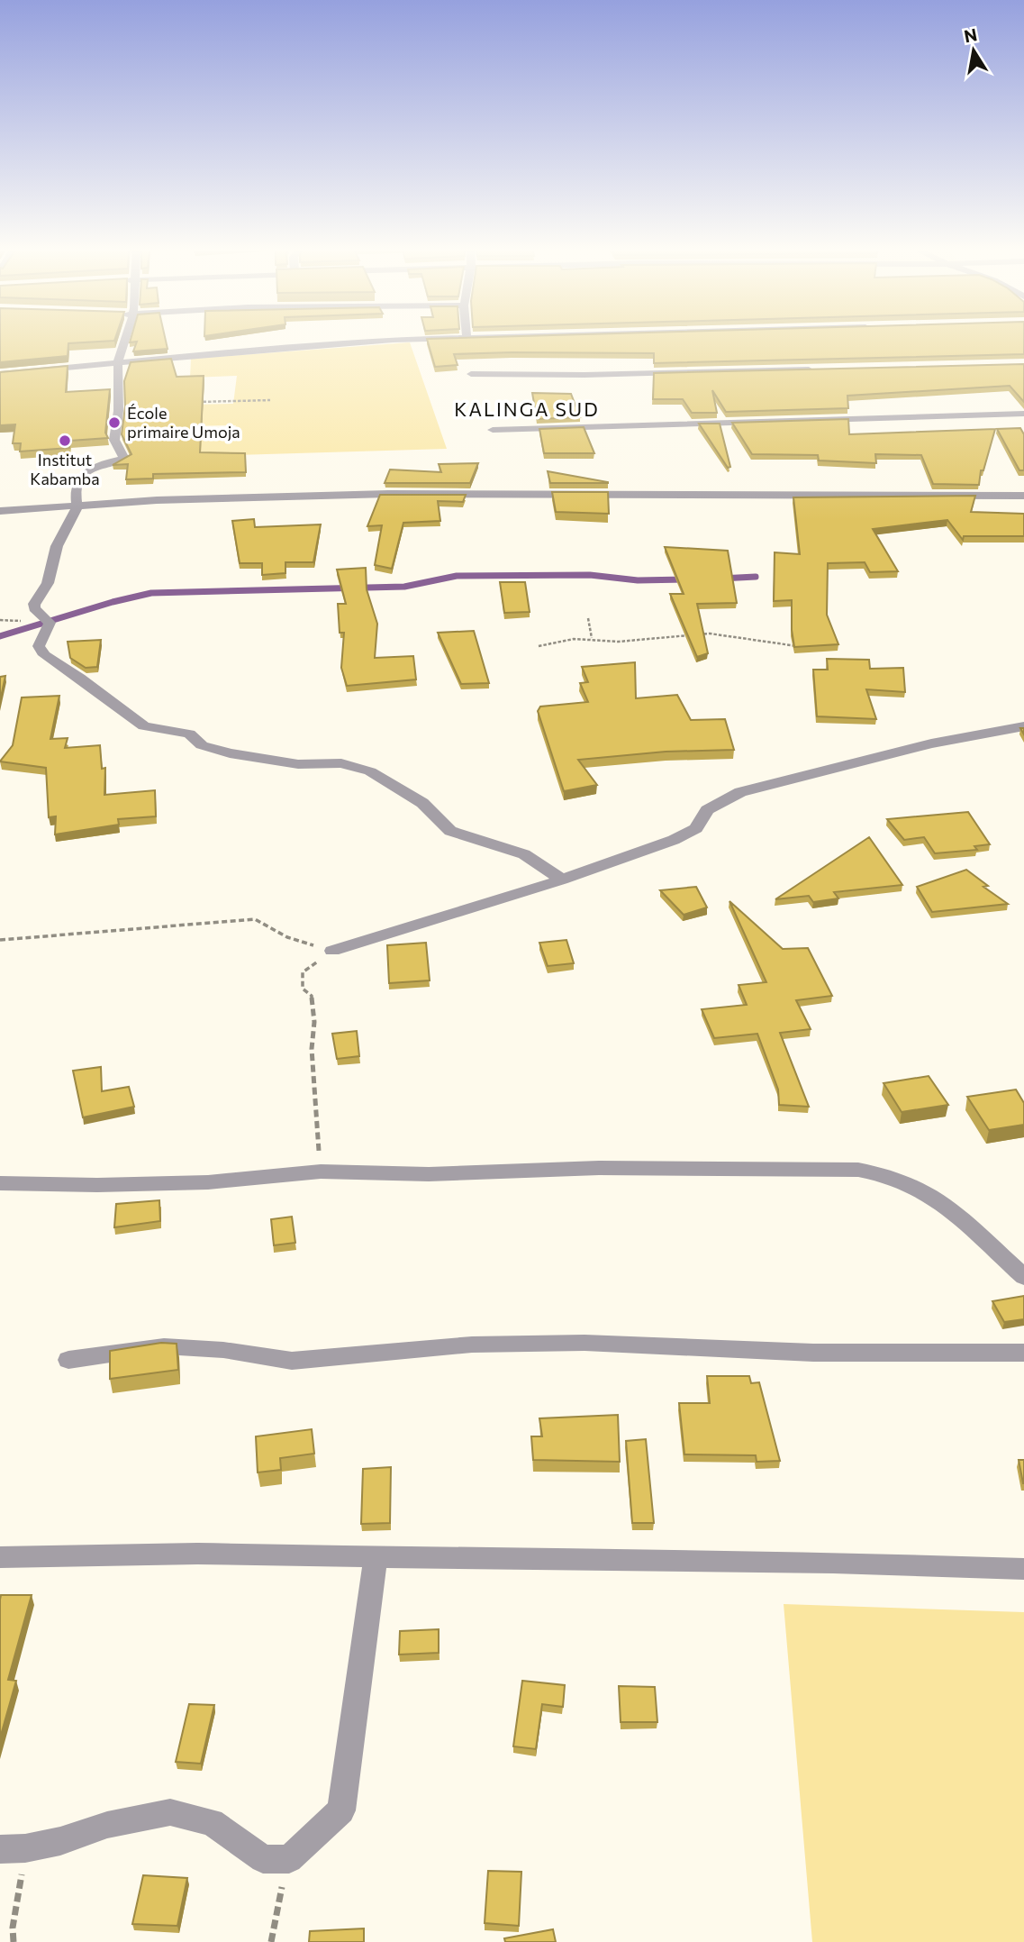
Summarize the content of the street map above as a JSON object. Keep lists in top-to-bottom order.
{
  "districts": ["KALINGA SUD"],
  "places": ["École primaire Umoja", "Institut Kabamba"],
  "north": "top"
}
